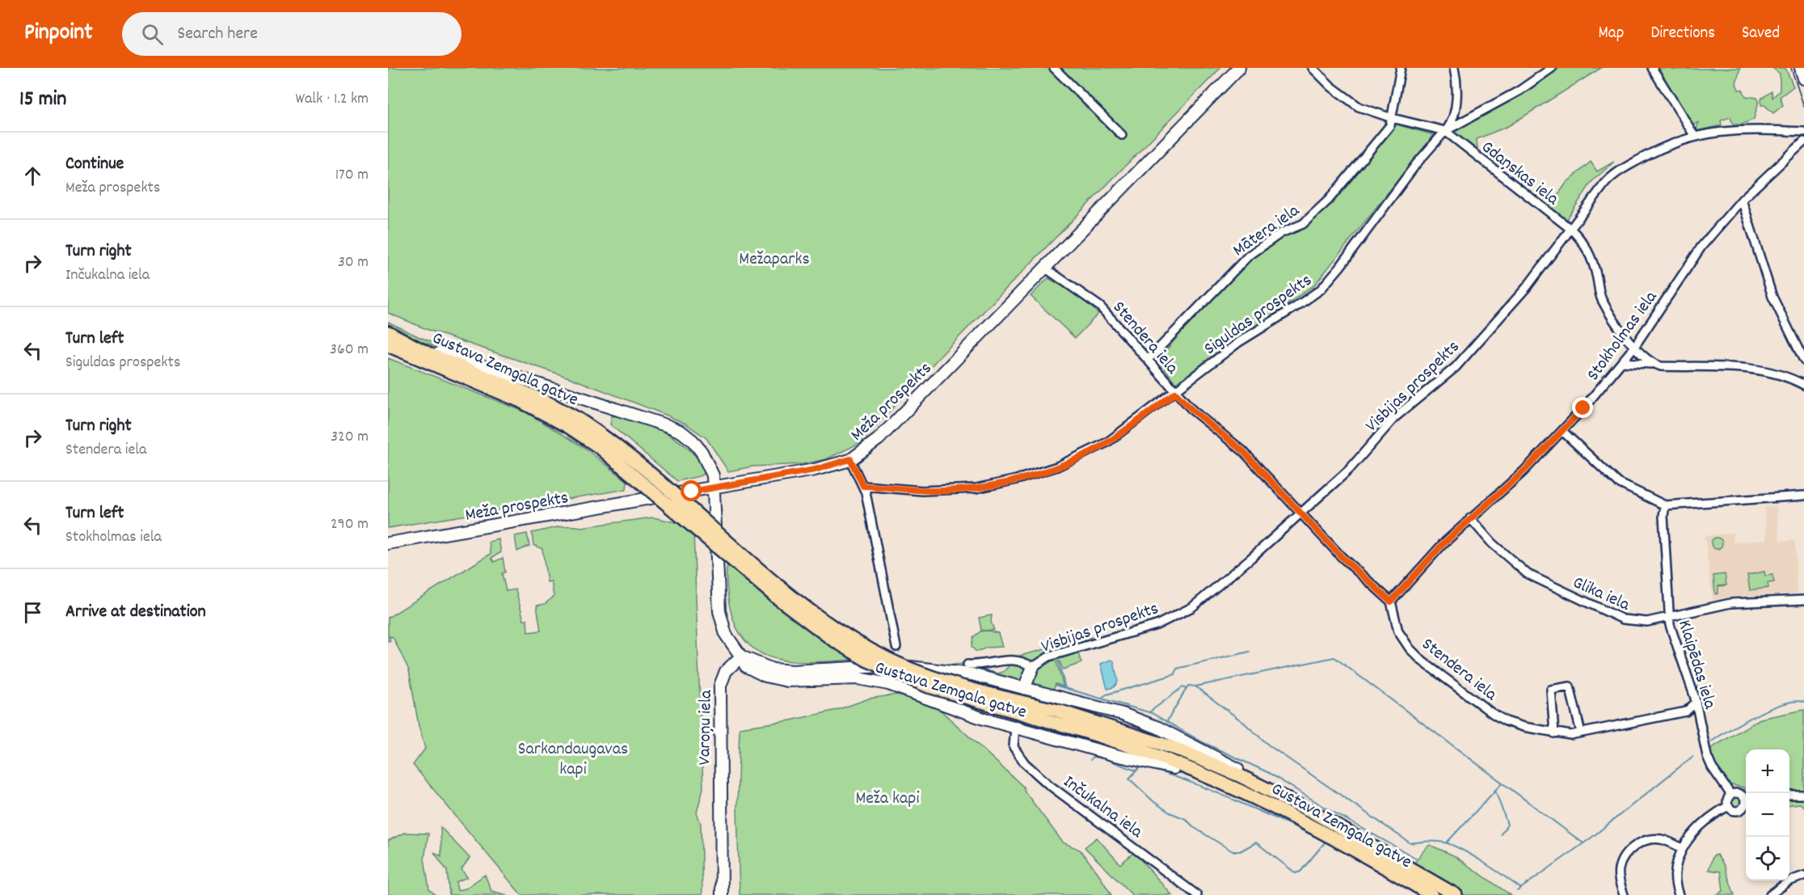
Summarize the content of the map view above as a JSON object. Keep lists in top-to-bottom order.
{
  "streets": {
    "main road": ["Gustava Zemgala gatve"],
    "street": [
      "Gdaņskas iela",
      "Mātera iela",
      "Siguldas prospekts",
      "Stokholmas iela",
      "Stendera iela",
      "Visbijas prospekts",
      "Meža prospekts",
      "Glika iela",
      "Klaipēdas iela",
      "Varoņu iela",
      "Inčukalna iela"
    ]
  },
  "crossings": [
    ["Gdaņskas iela", "Mātera iela"],
    ["Gdaņskas iela", "Siguldas prospekts"],
    ["Gdaņskas iela", "Stokholmas iela"],
    ["Gdaņskas iela", "Visbijas prospekts"],
    ["Mātera iela", "Stendera iela"],
    ["Siguldas prospekts", "Stendera iela"],
    ["Stokholmas iela", "Stendera iela"],
    ["Stokholmas iela", "Glika iela"],
    ["Stendera iela", "Visbijas prospekts"],
    ["Stendera iela", "Meža prospekts"],
    ["Stendera iela", "Klaipēdas iela"],
    ["Gustava Zemgala gatve", "Varoņu iela"],
    ["Gustava Zemgala gatve", "Inčukalna iela"],
    ["Glika iela", "Klaipēdas iela"]
  ],
  "parks": ["Mežaparks", "Sarkandaugavas kapi", "Meža kapi"],
  "page": {
    "header": "Pinpoint",
    "search": "Search here",
    "nav": ["Map", "Directions", "Saved"],
    "heading": ["15 min", "Walk · 1.2 km"],
    "list": [
      ["Continue", "Meža prospekts", "170 m"],
      ["Turn right", "Inčukalna iela", "30 m"],
      ["Turn left", "Siguldas prospekts", "360 m"],
      ["Turn right", "Stendera iela", "320 m"],
      ["Turn left", "Stokholmas iela", "290 m"],
      "Arrive at destination"
    ],
    "map_buttons": ["+", "−"]
  }
}
